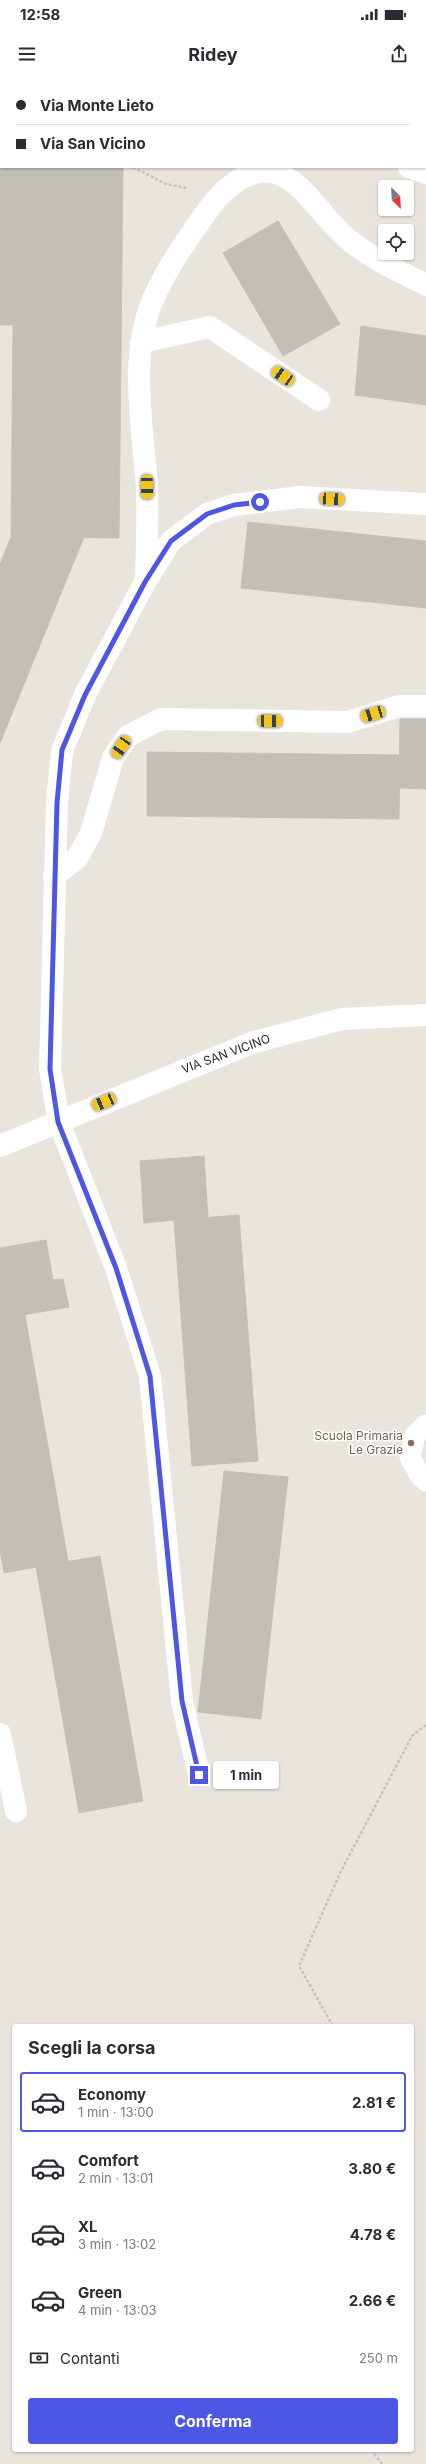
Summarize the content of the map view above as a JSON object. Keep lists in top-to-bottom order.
{
  "streets": {
    "street": ["VIA SAN VICINO"]
  },
  "places": ["Scuola Primaria Le Grazie"],
  "north": "bottom right",
  "page": {
    "status": "12:58",
    "header": "Ridey",
    "banner": ["Via Monte Lieto", "Via San Vicino"],
    "bubble": "1 min",
    "heading": "Scegli la corsa",
    "list": [
      {
        "name": "Economy",
        "note": "1 min · 13:00",
        "value": "2.81 €"
      },
      {
        "name": "Comfort",
        "note": "2 min · 13:01",
        "value": "3.80 €"
      },
      {
        "name": "XL",
        "note": "3 min · 13:02",
        "value": "4.78 €"
      },
      {
        "name": "Green",
        "note": "4 min · 13:03",
        "value": "2.66 €"
      }
    ],
    "pay": ["Contanti", "250 m"],
    "buttons": "Conferma"
  }
}
